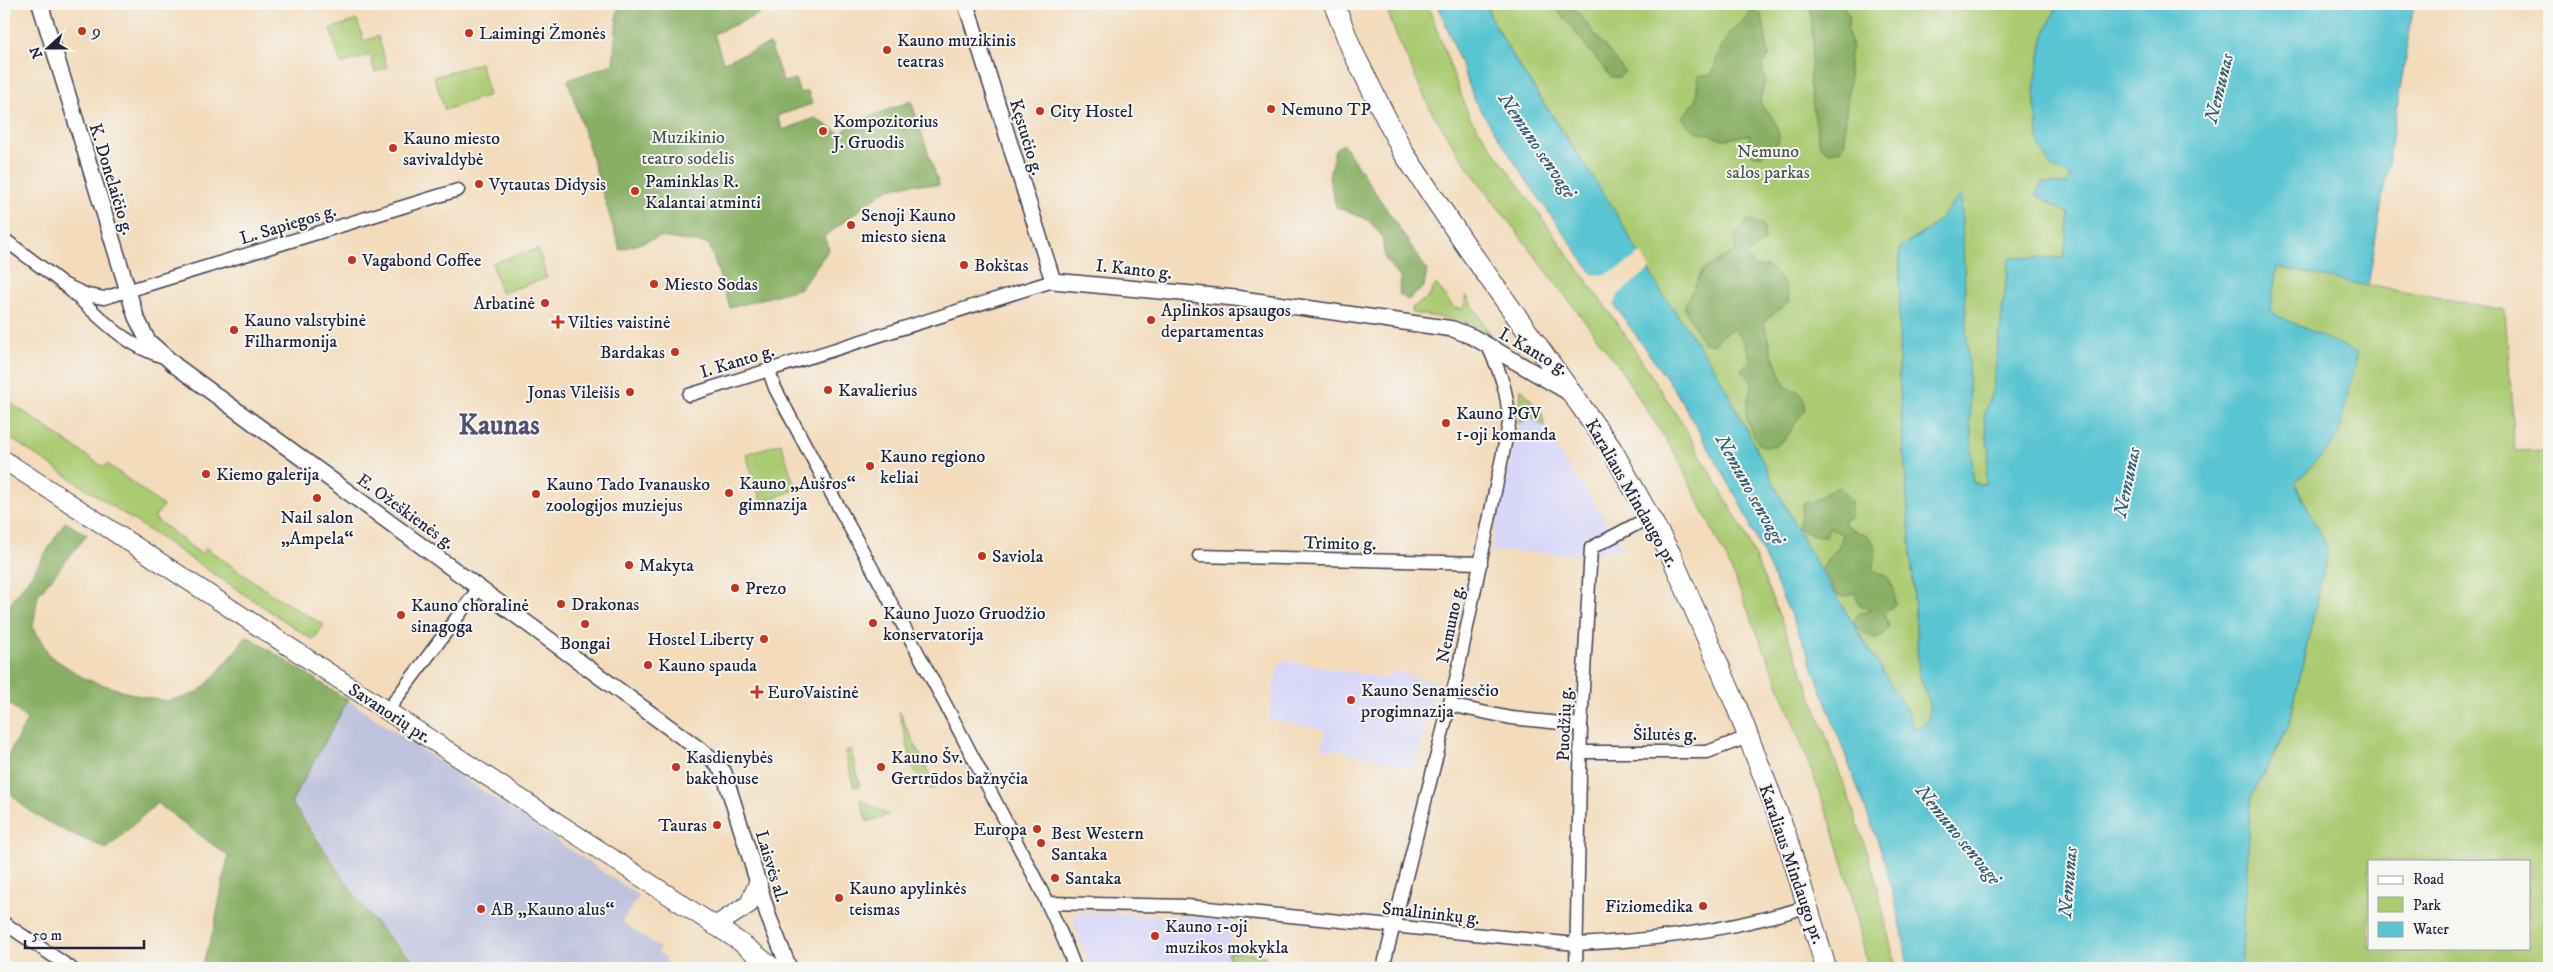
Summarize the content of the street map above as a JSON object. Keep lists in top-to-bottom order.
{
  "streets": {
    "main road": ["Karaliaus Mindaugo pr.", "Savanorių pr."],
    "street": [
      "Kęstučio g.",
      "K. Donelaičio g.",
      "L. Sapiegos g.",
      "I. Kanto g.",
      "E. Ožeškienės g.",
      "Trimito g.",
      "Nemuno g.",
      "Puodžių g.",
      "Šilutės g.",
      "Laisvės al.",
      "Smalininkų g."
    ]
  },
  "crossings": [
    ["Kęstučio g.", "I. Kanto g."],
    ["K. Donelaičio g.", "L. Sapiegos g."],
    ["K. Donelaičio g.", "E. Ožeškienės g."],
    ["L. Sapiegos g.", "E. Ožeškienės g."],
    ["I. Kanto g.", "Karaliaus Mindaugo pr."],
    ["I. Kanto g.", "Nemuno g."],
    ["Karaliaus Mindaugo pr.", "Puodžių g."],
    ["Karaliaus Mindaugo pr.", "Šilutės g."],
    ["Karaliaus Mindaugo pr.", "Smalininkų g."],
    ["E. Ožeškienės g.", "Laisvės al."],
    ["Trimito g.", "Nemuno g."],
    ["Nemuno g.", "Smalininkų g."],
    ["Puodžių g.", "Šilutės g."],
    ["Puodžių g.", "Smalininkų g."]
  ],
  "districts": ["Kaunas"],
  "water": ["Nemunas", "Nemuno senvagė"],
  "parks": ["Muzikinio teatro sodelis", "Nemuno salos parkas"],
  "places": {
    "other": [
      "9",
      "Laimingi Žmonės",
      "Kauno muzikinis teatras",
      "Nemuno TP",
      "City Hostel",
      "Kompozitorius J. Gruodis",
      "Kauno miesto savivaldybė",
      "Vytautas Didysis",
      "Paminklas R. Kalantai atminti",
      "Senoji Kauno miesto siena",
      "Vagabond Coffee",
      "Bokštas",
      "Miesto Sodas",
      "Arbatinė",
      "Aplinkos apsaugos departamentas",
      "Kauno valstybinė Filharmonija",
      "Bardakas",
      "Kavalierius",
      "Jonas Vileišis",
      "Kauno PGV 1-oji komanda",
      "Kauno regiono keliai",
      "Kiemo galerija",
      "Kauno „Aušros“ gimnazija",
      "Kauno Tado Ivanausko zoologijos muziejus",
      "Nail salon „Ampela“",
      "Saviola",
      "Makyta",
      "Prezo",
      "Drakonas",
      "Kauno choralinė sinagoga",
      "Kauno Juozo Gruodžio konservatorija",
      "Bongai",
      "Hostel Liberty",
      "Kauno spauda",
      "Kauno Senamiesčio progimnazija",
      "Kasdienybės bakehouse",
      "Kauno Šv. Gertrūdos bažnyčia",
      "Tauras",
      "Europa",
      "Best Western Santaka",
      "Santaka",
      "Kauno apylinkės teismas",
      "Fiziomedika",
      "AB „Kauno alus“",
      "Kauno 1-oji muzikos mokykla"
    ],
    "health": ["Vilties vaistinė", "EuroVaistinė"]
  },
  "legend": ["Road", "Park", "Water"],
  "scale_bar": "50 m",
  "north": "left"
}
